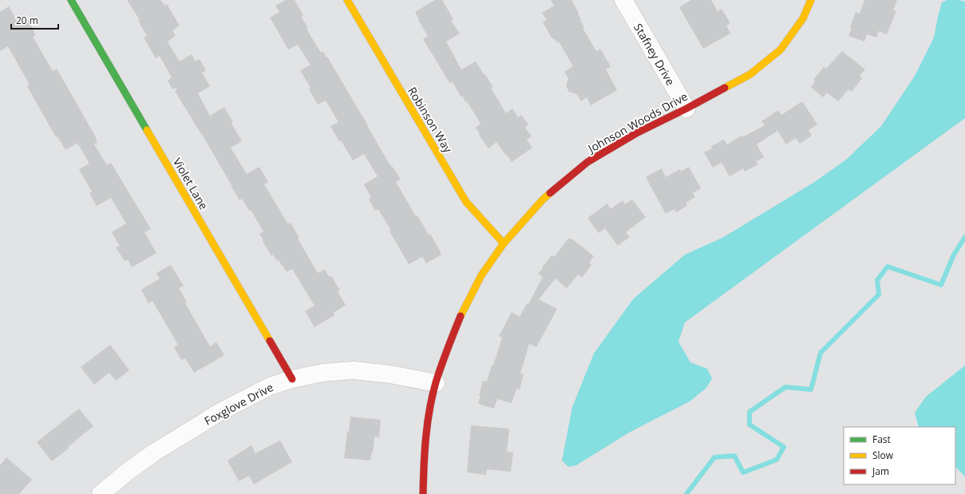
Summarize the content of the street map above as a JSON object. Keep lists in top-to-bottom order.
{
  "streets": {
    "street": [
      "Stafney Drive",
      "Robinson Way",
      "Johnson Woods Drive",
      "Violet Lane",
      "Foxglove Drive"
    ]
  },
  "crossings": [
    ["Stafney Drive", "Johnson Woods Drive"],
    ["Robinson Way", "Johnson Woods Drive"],
    ["Johnson Woods Drive", "Foxglove Drive"],
    ["Violet Lane", "Foxglove Drive"]
  ],
  "legend": ["Fast", "Slow", "Jam"],
  "scale_bar": "20 m"
}
